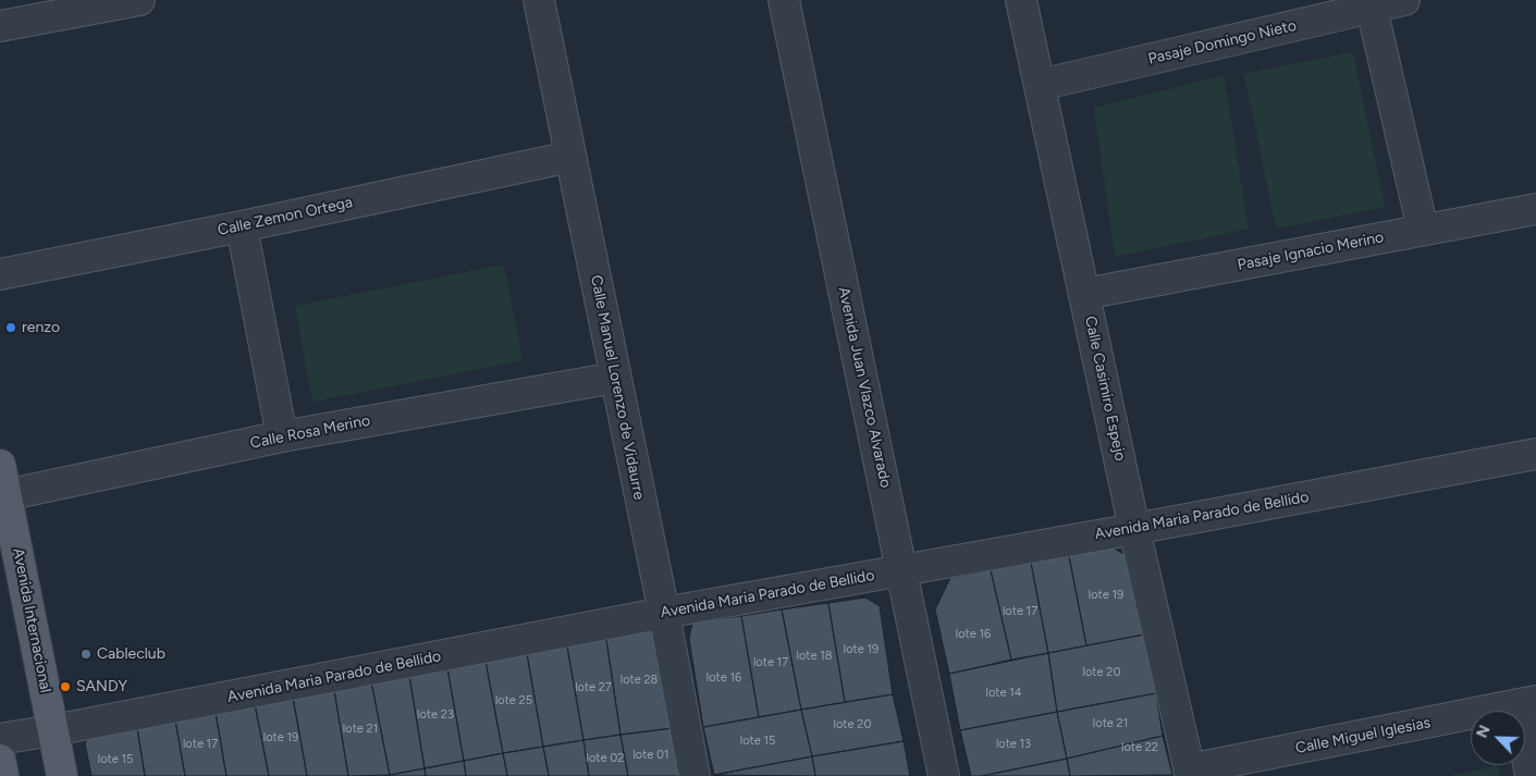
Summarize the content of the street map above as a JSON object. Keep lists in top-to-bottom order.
{
  "streets": {
    "main road": ["Avenida Internacional"],
    "street": [
      "Pasaje Domingo Nieto",
      "Calle Zemon Ortega",
      "Pasaje Ignacio Merino",
      "Calle Manuel Lorenzo de Vidaurre",
      "Avenida Juan Vlazco Alvarado",
      "Calle Casimiro Espejo",
      "Calle Rosa Merino",
      "Avenida Maria Parado de Bellido",
      "Calle Miguel Iglesias"
    ]
  },
  "crossings": [
    ["Pasaje Domingo Nieto", "Calle Casimiro Espejo"],
    ["Calle Zemon Ortega", "Calle Manuel Lorenzo de Vidaurre"],
    ["Pasaje Ignacio Merino", "Calle Casimiro Espejo"],
    ["Calle Manuel Lorenzo de Vidaurre", "Calle Rosa Merino"],
    ["Calle Manuel Lorenzo de Vidaurre", "Avenida Maria Parado de Bellido"],
    ["Avenida Juan Vlazco Alvarado", "Avenida Maria Parado de Bellido"],
    ["Calle Casimiro Espejo", "Avenida Maria Parado de Bellido"],
    ["Calle Casimiro Espejo", "Calle Miguel Iglesias"],
    ["Calle Rosa Merino", "Avenida Internacional"],
    ["Avenida Maria Parado de Bellido", "Avenida Internacional"]
  ],
  "places": ["renzo", "Cableclub", "SANDY"],
  "house_numbers": [
    "lote 19",
    "lote 17",
    "lote 16",
    "lote 19",
    "lote 18",
    "lote 17",
    "lote 20",
    "lote 16",
    "lote 28",
    "lote 27",
    "lote 14",
    "lote 25",
    "lote 23",
    "lote 21",
    "lote 20",
    "lote 21",
    "lote 19",
    "lote 15",
    "lote 17",
    "lote 13",
    "lote 22",
    "lote 01",
    "lote 02",
    "lote 15"
  ],
  "north": "top left"
}
